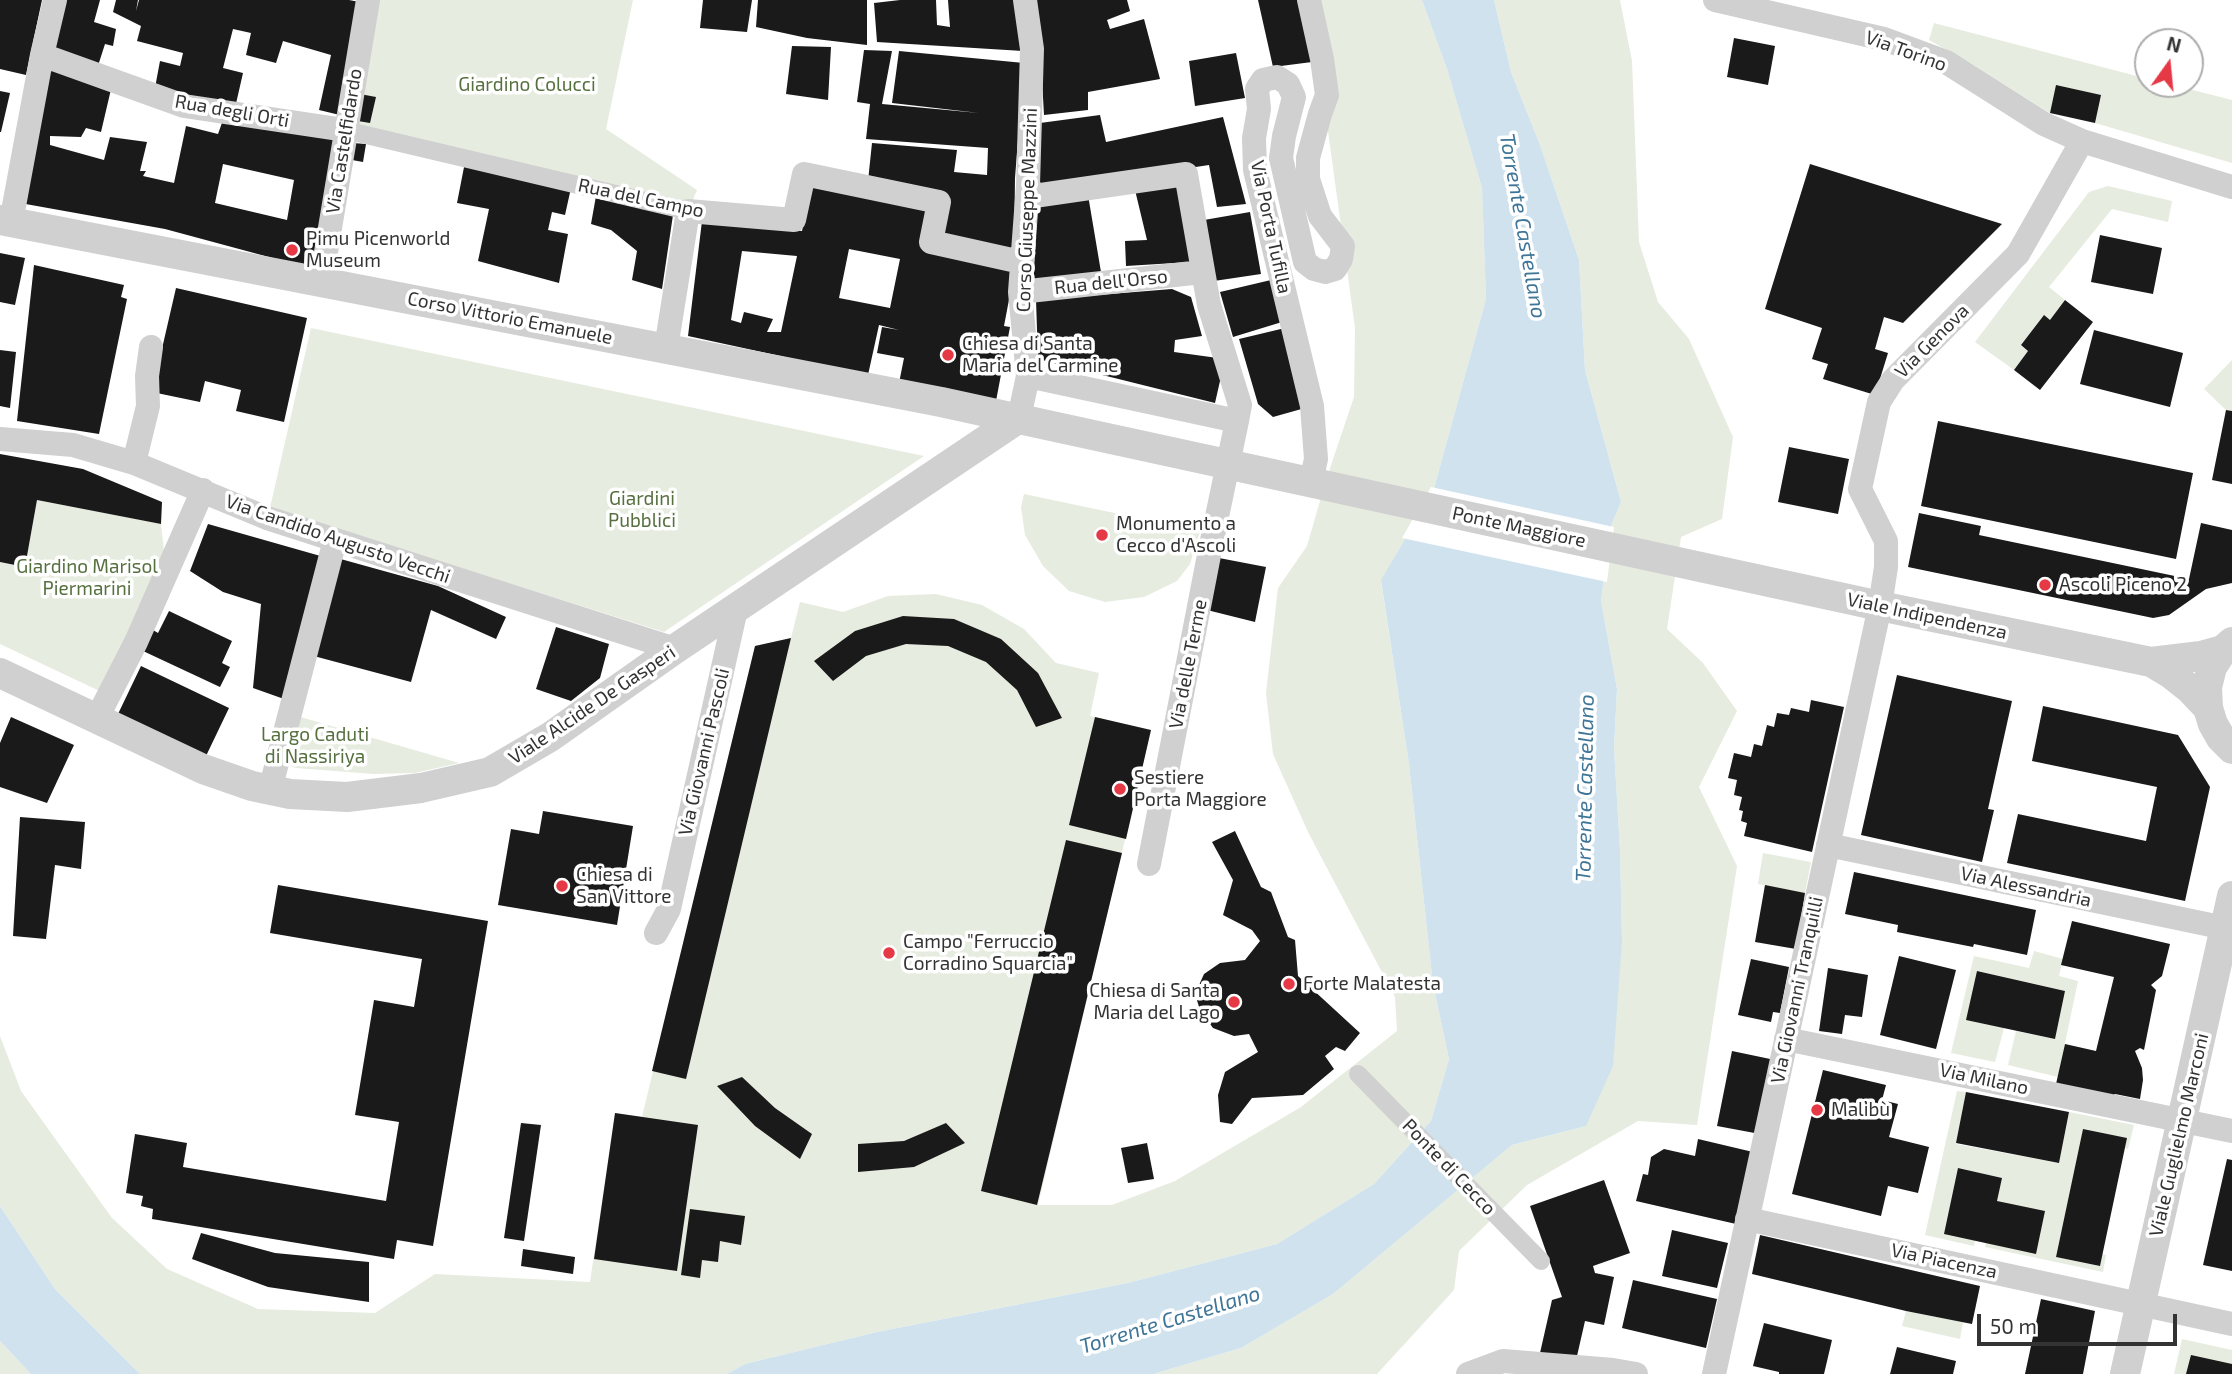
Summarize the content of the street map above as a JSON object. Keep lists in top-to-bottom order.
{
  "streets": {
    "street": [
      "Via Torino",
      "Rua degli Orti",
      "Via Castelfidardo",
      "Rua del Campo",
      "Corso Giuseppe Mazzini",
      "Via Porta Tufilla",
      "Rua dell'Orso",
      "Corso Vittorio Emanuele",
      "Via Genova",
      "Ponte Maggiore",
      "Via Candido Augusto Vecchi",
      "Viale Indipendenza",
      "Via delle Terme",
      "Viale Alcide De Gasperi",
      "Via Giovanni Pascoli",
      "Via Alessandria",
      "Via Giovanni Tranquilli",
      "Via Milano",
      "Viale Guglielmo Marconi",
      "Ponte di Cecco",
      "Via Piacenza"
    ]
  },
  "crossings": [
    ["Via Torino", "Via Genova"],
    ["Rua degli Orti", "Via Castelfidardo"],
    ["Rua degli Orti", "Rua del Campo"],
    ["Via Castelfidardo", "Rua del Campo"],
    ["Via Castelfidardo", "Corso Vittorio Emanuele"],
    ["Rua del Campo", "Corso Giuseppe Mazzini"],
    ["Corso Giuseppe Mazzini", "Rua dell'Orso"],
    ["Corso Giuseppe Mazzini", "Corso Vittorio Emanuele"],
    ["Corso Giuseppe Mazzini", "Via delle Terme"],
    ["Corso Giuseppe Mazzini", "Viale Alcide De Gasperi"],
    ["Via Porta Tufilla", "Ponte Maggiore"],
    ["Rua dell'Orso", "Via delle Terme"],
    ["Corso Vittorio Emanuele", "Ponte Maggiore"],
    ["Corso Vittorio Emanuele", "Via delle Terme"],
    ["Corso Vittorio Emanuele", "Viale Alcide De Gasperi"],
    ["Via Genova", "Viale Indipendenza"],
    ["Via Genova", "Via Giovanni Tranquilli"],
    ["Ponte Maggiore", "Viale Indipendenza"],
    ["Ponte Maggiore", "Via delle Terme"],
    ["Via Candido Augusto Vecchi", "Viale Alcide De Gasperi"],
    ["Viale Indipendenza", "Via Giovanni Tranquilli"],
    ["Viale Alcide De Gasperi", "Via Giovanni Pascoli"],
    ["Via Alessandria", "Via Giovanni Tranquilli"],
    ["Via Alessandria", "Viale Guglielmo Marconi"],
    ["Via Giovanni Tranquilli", "Via Milano"],
    ["Via Giovanni Tranquilli", "Via Piacenza"],
    ["Via Milano", "Viale Guglielmo Marconi"],
    ["Viale Guglielmo Marconi", "Via Piacenza"]
  ],
  "water": ["Torrente Castellano"],
  "parks": [
    "Giardino Colucci",
    "Giardini Pubblici",
    "Giardino Marisol Piermarini",
    "Largo Caduti di Nassiriya"
  ],
  "places": [
    "Pimu Picenworld Museum",
    "Chiesa di Santa Maria del Carmine",
    "Monumento a Cecco d'Ascoli",
    "Ascoli Piceno 2",
    "Sestiere Porta Maggiore",
    "Chiesa di San Vittore",
    "Campo \"Ferruccio Corradino Squarcia\"",
    "Forte Malatesta",
    "Chiesa di Santa Maria del Lago",
    "Malibù"
  ],
  "scale_bar": "50 m",
  "north": "top"
}
